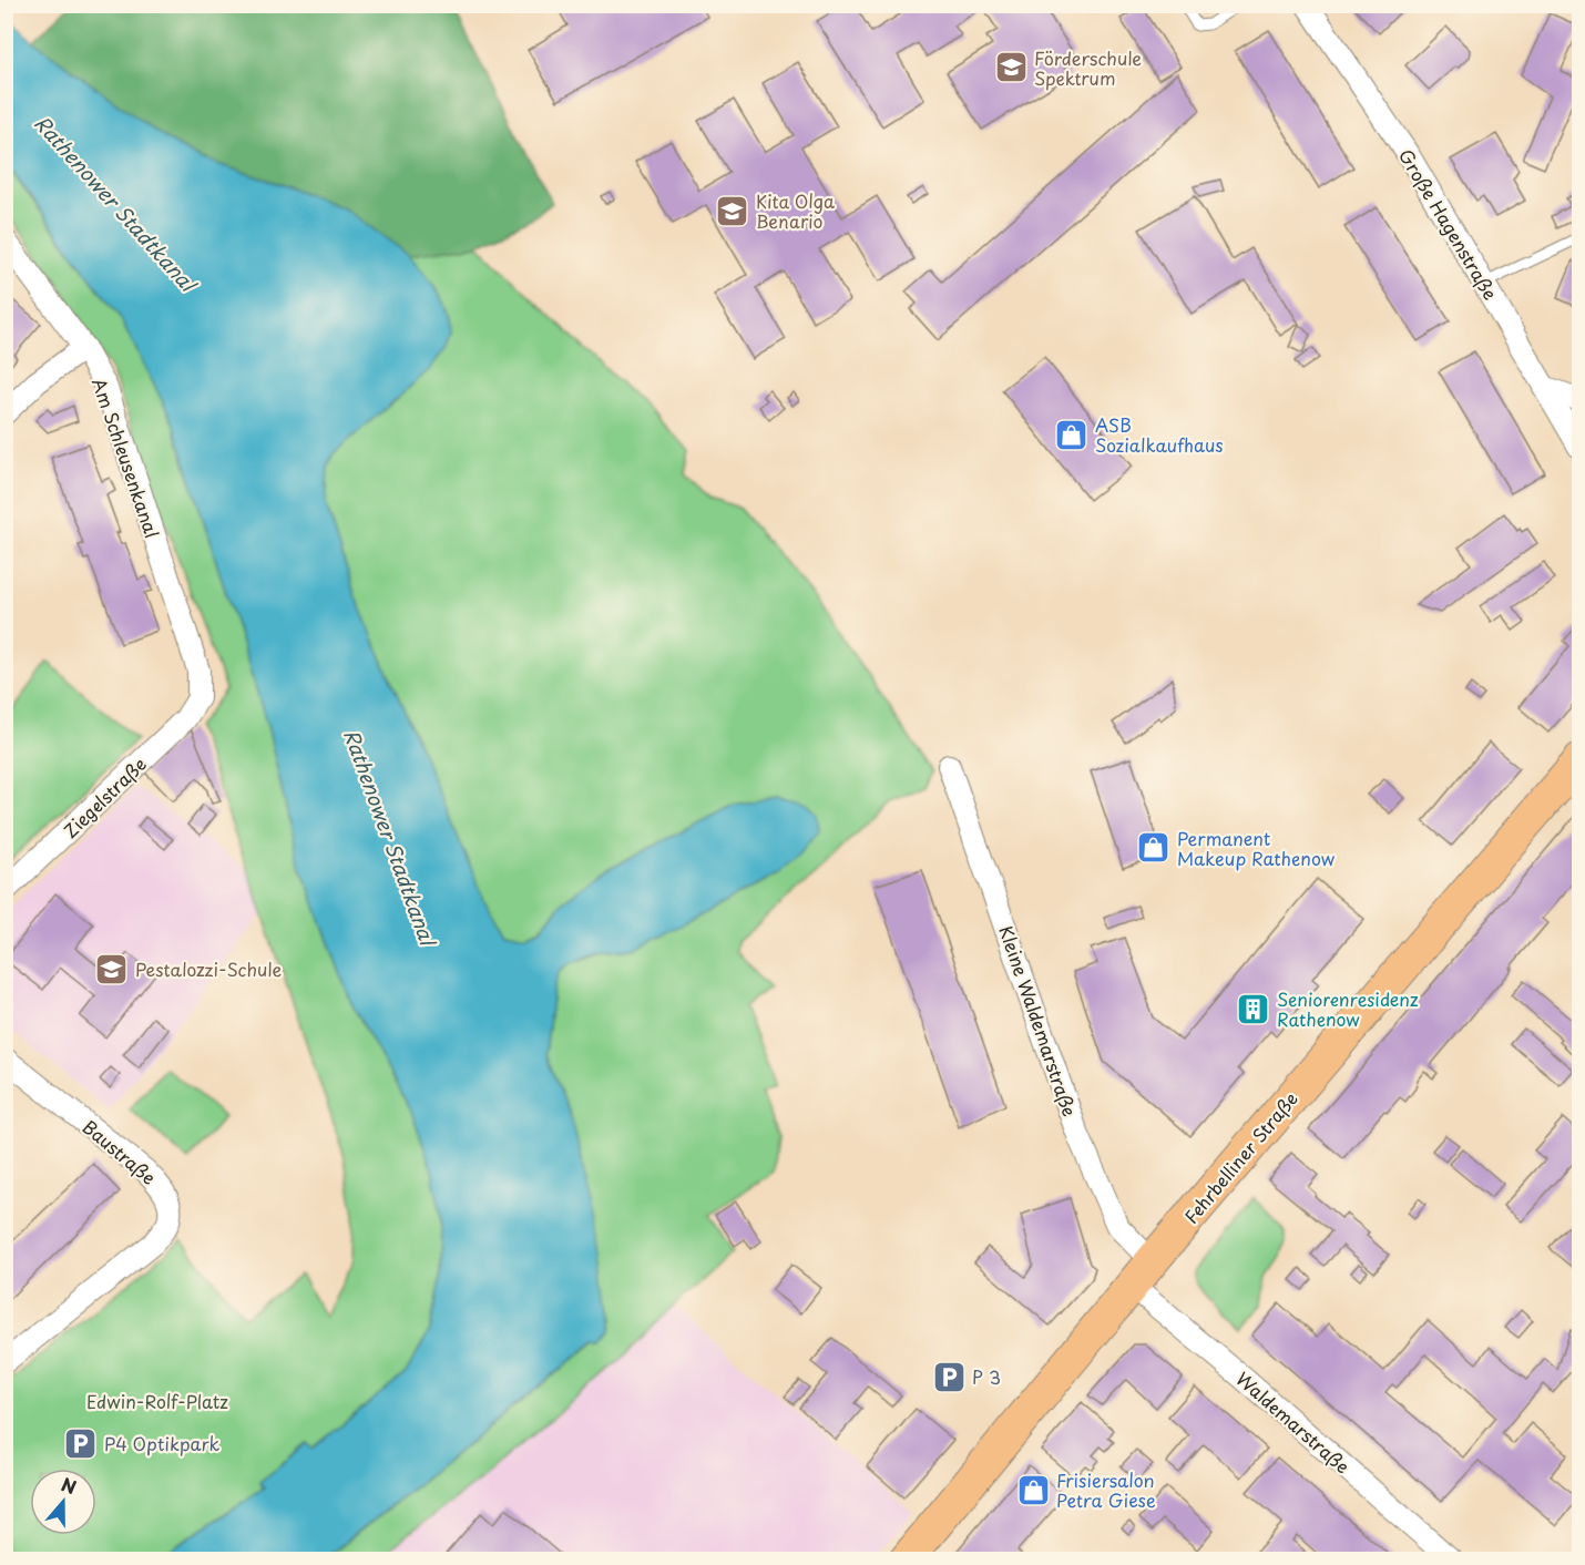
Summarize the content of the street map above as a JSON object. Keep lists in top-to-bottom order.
{
  "streets": {
    "main road": ["Fehrbelliner Straße"],
    "street": [
      "Große Hagenstraße",
      "Am Schleusenkanal",
      "Ziegelstraße",
      "Kleine Waldemarstraße",
      "Baustraße",
      "Waldemarstraße"
    ]
  },
  "crossings": [
    ["Am Schleusenkanal", "Ziegelstraße"],
    ["Kleine Waldemarstraße", "Fehrbelliner Straße"],
    ["Kleine Waldemarstraße", "Waldemarstraße"],
    ["Fehrbelliner Straße", "Waldemarstraße"]
  ],
  "water": ["Rathenower Stadtkanal"],
  "parks": ["Edwin-Rolf-Platz"],
  "places": {
    "school or university": ["Förderschule Spektrum", "Kita Olga Benario", "Pestalozzi-Schule"],
    "shop": ["ASB Sozialkaufhaus", "Permanent Makeup Rathenow", "Frisiersalon Petra Giese"],
    "building": ["Seniorenresidenz Rathenow"],
    "parking": ["P 3", "P4 Optikpark"]
  },
  "north": "top"
}
